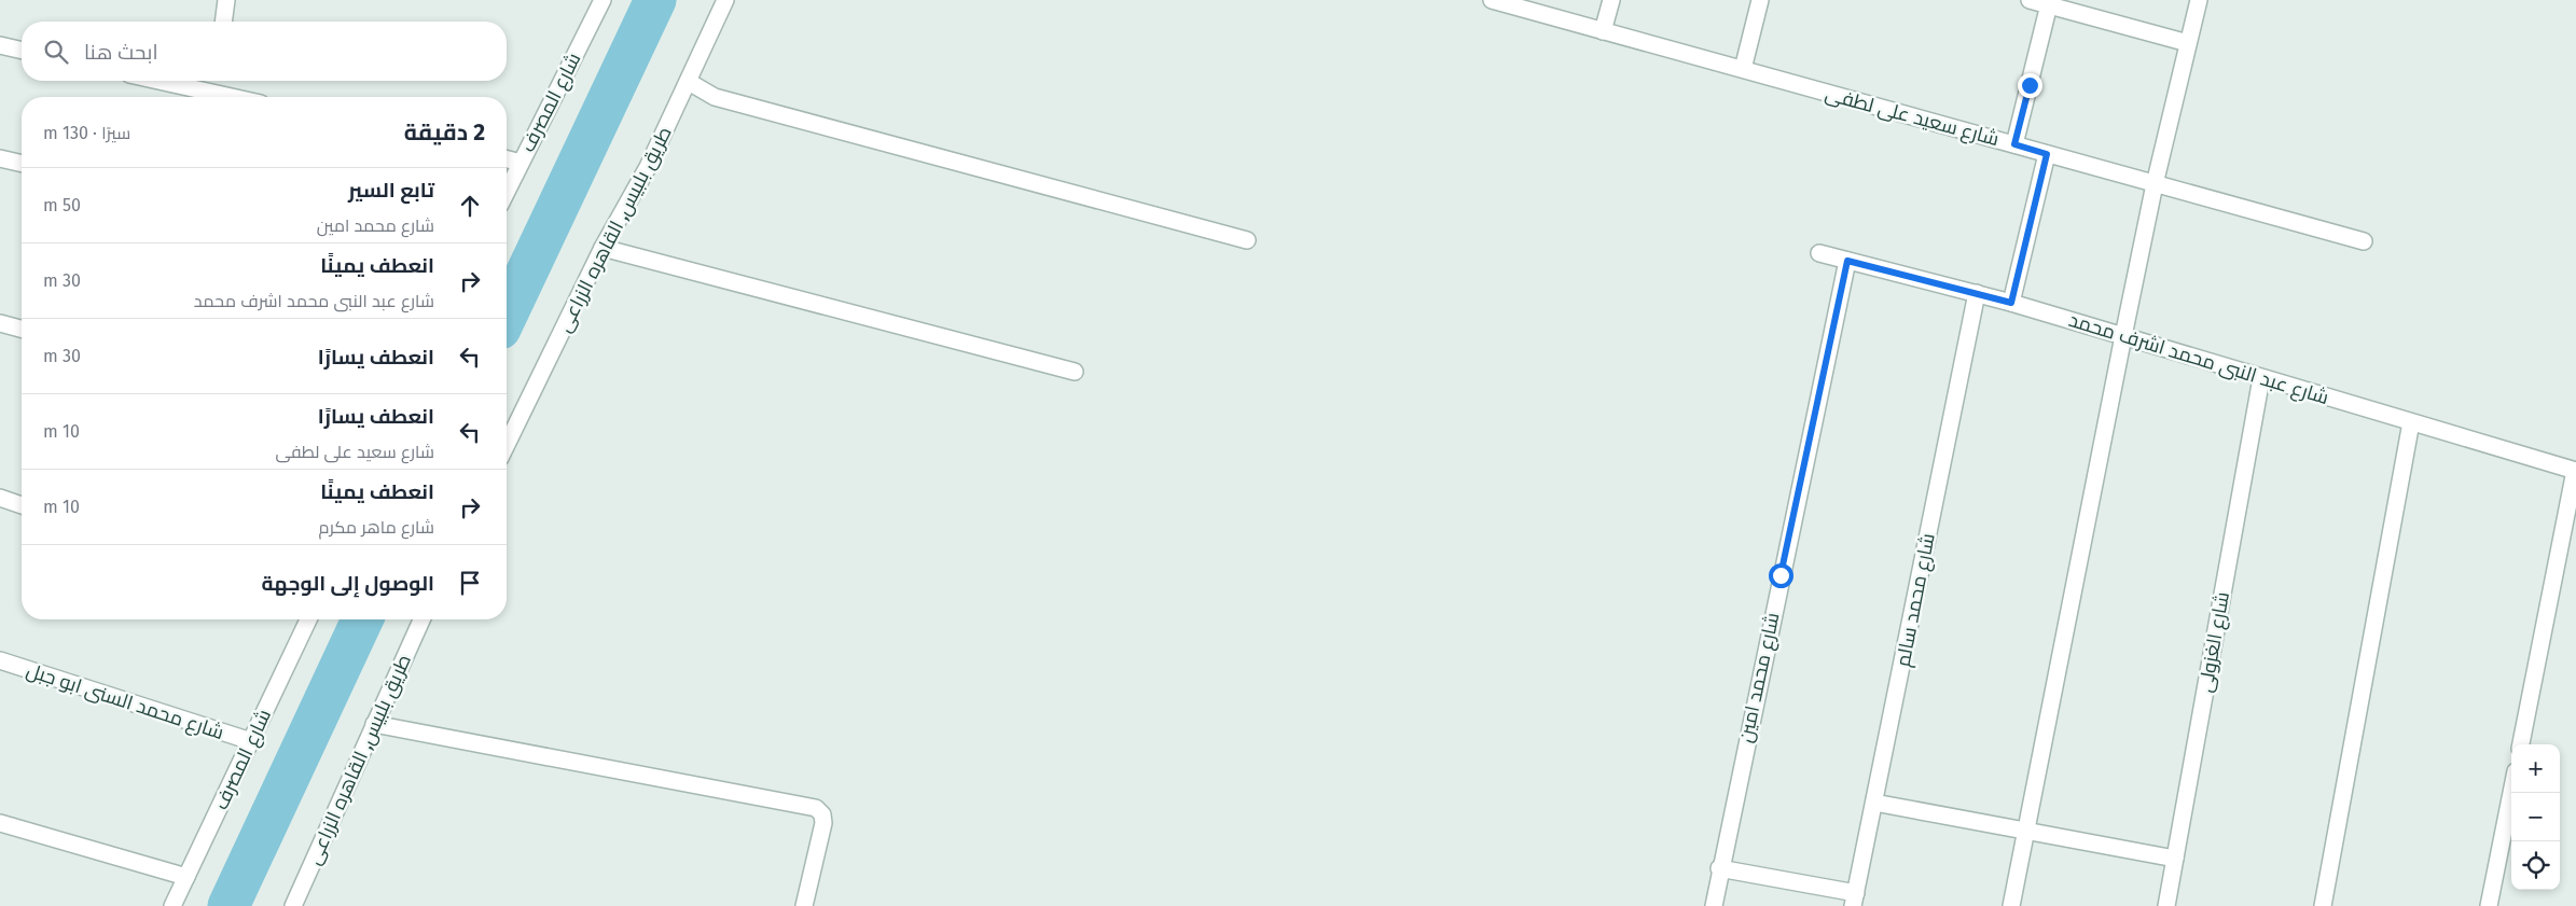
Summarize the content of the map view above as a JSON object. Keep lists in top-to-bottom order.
{
  "streets": {
    "street": [
      "شارع المصرف",
      "شارع سعيد على لطفى",
      "طريق بلبيس, القاهره الزراعى",
      "شارع عبد النبى محمد اشرف محمد",
      "شارع محمد سالم",
      "شارع الغزولى",
      "شارع محمد امين",
      "شارع محمد السنى ابو جبل"
    ]
  },
  "crossings": [
    ["شارع المصرف", "شارع محمد السنى ابو جبل"],
    ["شارع عبد النبى محمد اشرف محمد", "شارع محمد سالم"],
    ["شارع عبد النبى محمد اشرف محمد", "شارع الغزولى"],
    ["شارع عبد النبى محمد اشرف محمد", "شارع محمد امين"]
  ],
  "page": {
    "search": "ابحث هنا",
    "heading": ["2 دقيقة", "سيرًا · 130 m"],
    "list": [
      ["تابع السير", "شارع محمد امين", "50 m"],
      ["انعطف يمينًا", "شارع عبد النبى محمد اشرف محمد", "30 m"],
      ["انعطف يسارًا", "30 m"],
      ["انعطف يسارًا", "شارع سعيد على لطفى", "10 m"],
      ["انعطف يمينًا", "شارع ماهر مكرم", "10 m"],
      "الوصول إلى الوجهة"
    ],
    "map_buttons": ["+", "−"]
  }
}
